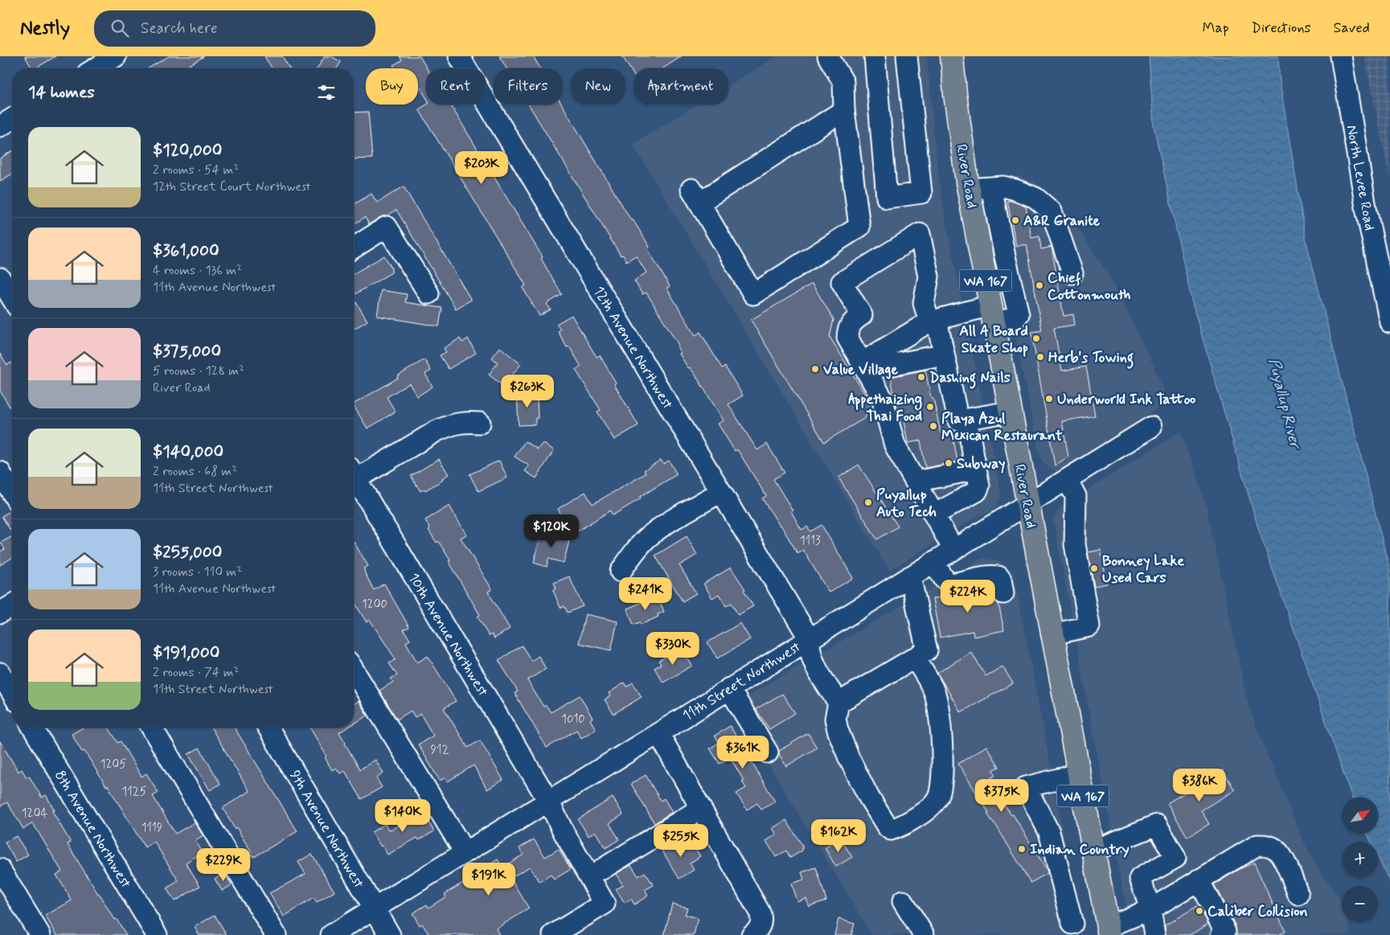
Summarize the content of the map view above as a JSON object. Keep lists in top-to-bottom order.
{
  "streets": {
    "main road": ["River Road", "WA 167"],
    "street": [
      "North Levee Road",
      "12th Avenue Northwest",
      "10th Avenue Northwest",
      "11th Street Northwest",
      "8th Avenue Northwest",
      "9th Avenue Northwest"
    ]
  },
  "crossings": [
    ["River Road", "11th Street Northwest"],
    ["12th Avenue Northwest", "11th Street Northwest"],
    ["10th Avenue Northwest", "11th Street Northwest"],
    ["11th Street Northwest", "9th Avenue Northwest"]
  ],
  "water": ["Puyallup River"],
  "places": [
    "A&R Granite",
    "Chief Cottonmouth",
    "All A Board Skate Shop",
    "Herb's Towing",
    "Value Village",
    "Dashing Nails",
    "Underworld Ink Tattoo",
    "Appethaizing Thai Food",
    "Playa Azul Mexican Restaurant",
    "Subway",
    "Puyallup Auto Tech",
    "Bonney Lake Used Cars",
    "Indian Country",
    "Caliber Collision"
  ],
  "house_numbers": [
    "1113",
    "1200",
    "1010",
    "912",
    "1205",
    "1125",
    "1204",
    "1119"
  ],
  "north": "top right",
  "page": {
    "header": "Nestly",
    "search": "Search here",
    "nav": ["Map", "Directions", "Saved"],
    "chip": [
      "Buy",
      "Rent",
      "Filters",
      "New",
      "Apartment"
    ],
    "heading": "14 homes",
    "list": [
      {
        "name": "$120,000",
        "note": "2 rooms · 54 m² · 12th Street Court Northwest"
      },
      {
        "name": "$361,000",
        "note": "4 rooms · 136 m² · 11th Avenue Northwest"
      },
      {
        "name": "$375,000",
        "note": "5 rooms · 128 m² · River Road"
      },
      {
        "name": "$140,000",
        "note": "2 rooms · 68 m² · 11th Street Northwest"
      },
      {
        "name": "$255,000",
        "note": "3 rooms · 110 m² · 11th Avenue Northwest"
      },
      {
        "name": "$191,000",
        "note": "2 rooms · 74 m² · 11th Street Northwest"
      }
    ],
    "price": [
      "$203K",
      "$263K",
      "$120K",
      "$241K",
      "$224K",
      "$330K",
      "$361K",
      "$386K",
      "$375K",
      "$140K",
      "$162K",
      "$255K",
      "$229K",
      "$191K"
    ],
    "map_buttons": ["+", "−"]
  }
}
